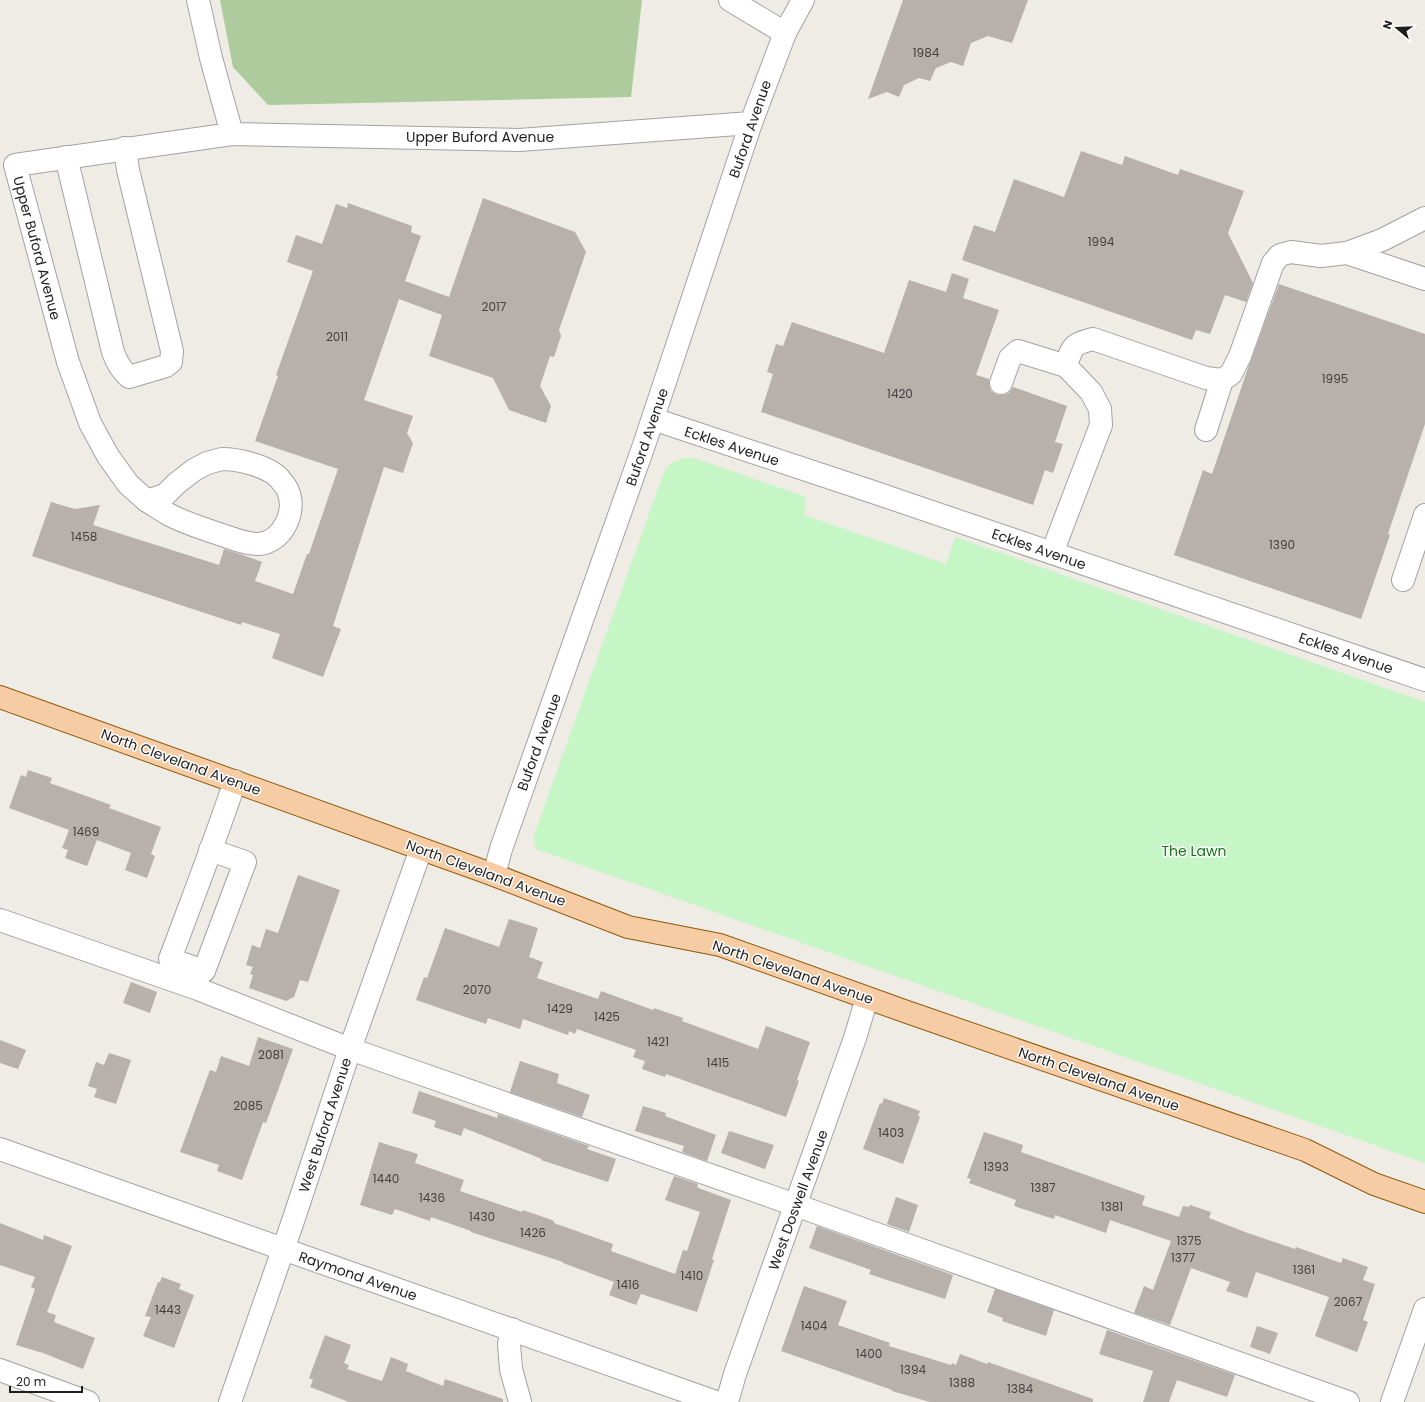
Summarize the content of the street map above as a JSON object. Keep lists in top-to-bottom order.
{
  "streets": {
    "main road": ["North Cleveland Avenue"],
    "street": [
      "Buford Avenue",
      "Upper Buford Avenue",
      "Eckles Avenue",
      "West Buford Avenue",
      "West Doswell Avenue",
      "Raymond Avenue"
    ]
  },
  "crossings": [
    ["Buford Avenue", "Upper Buford Avenue"],
    ["Buford Avenue", "Eckles Avenue"],
    ["Buford Avenue", "North Cleveland Avenue"],
    ["North Cleveland Avenue", "West Buford Avenue"],
    ["North Cleveland Avenue", "West Doswell Avenue"],
    ["West Buford Avenue", "Raymond Avenue"]
  ],
  "parks": ["The Lawn"],
  "house_numbers": [
    "1984",
    "1994",
    "2017",
    "2011",
    "1995",
    "1420",
    "1458",
    "1390",
    "1469",
    "2070",
    "1429",
    "1425",
    "1421",
    "2081",
    "1415",
    "2085",
    "1403",
    "1393",
    "1440",
    "1387",
    "1436",
    "1381",
    "1430",
    "1426",
    "1375",
    "1377",
    "1361",
    "1410",
    "1416",
    "2067",
    "1443",
    "1404",
    "1400",
    "1394",
    "1388",
    "1384"
  ],
  "scale_bar": "20 m",
  "north": "left"
}
